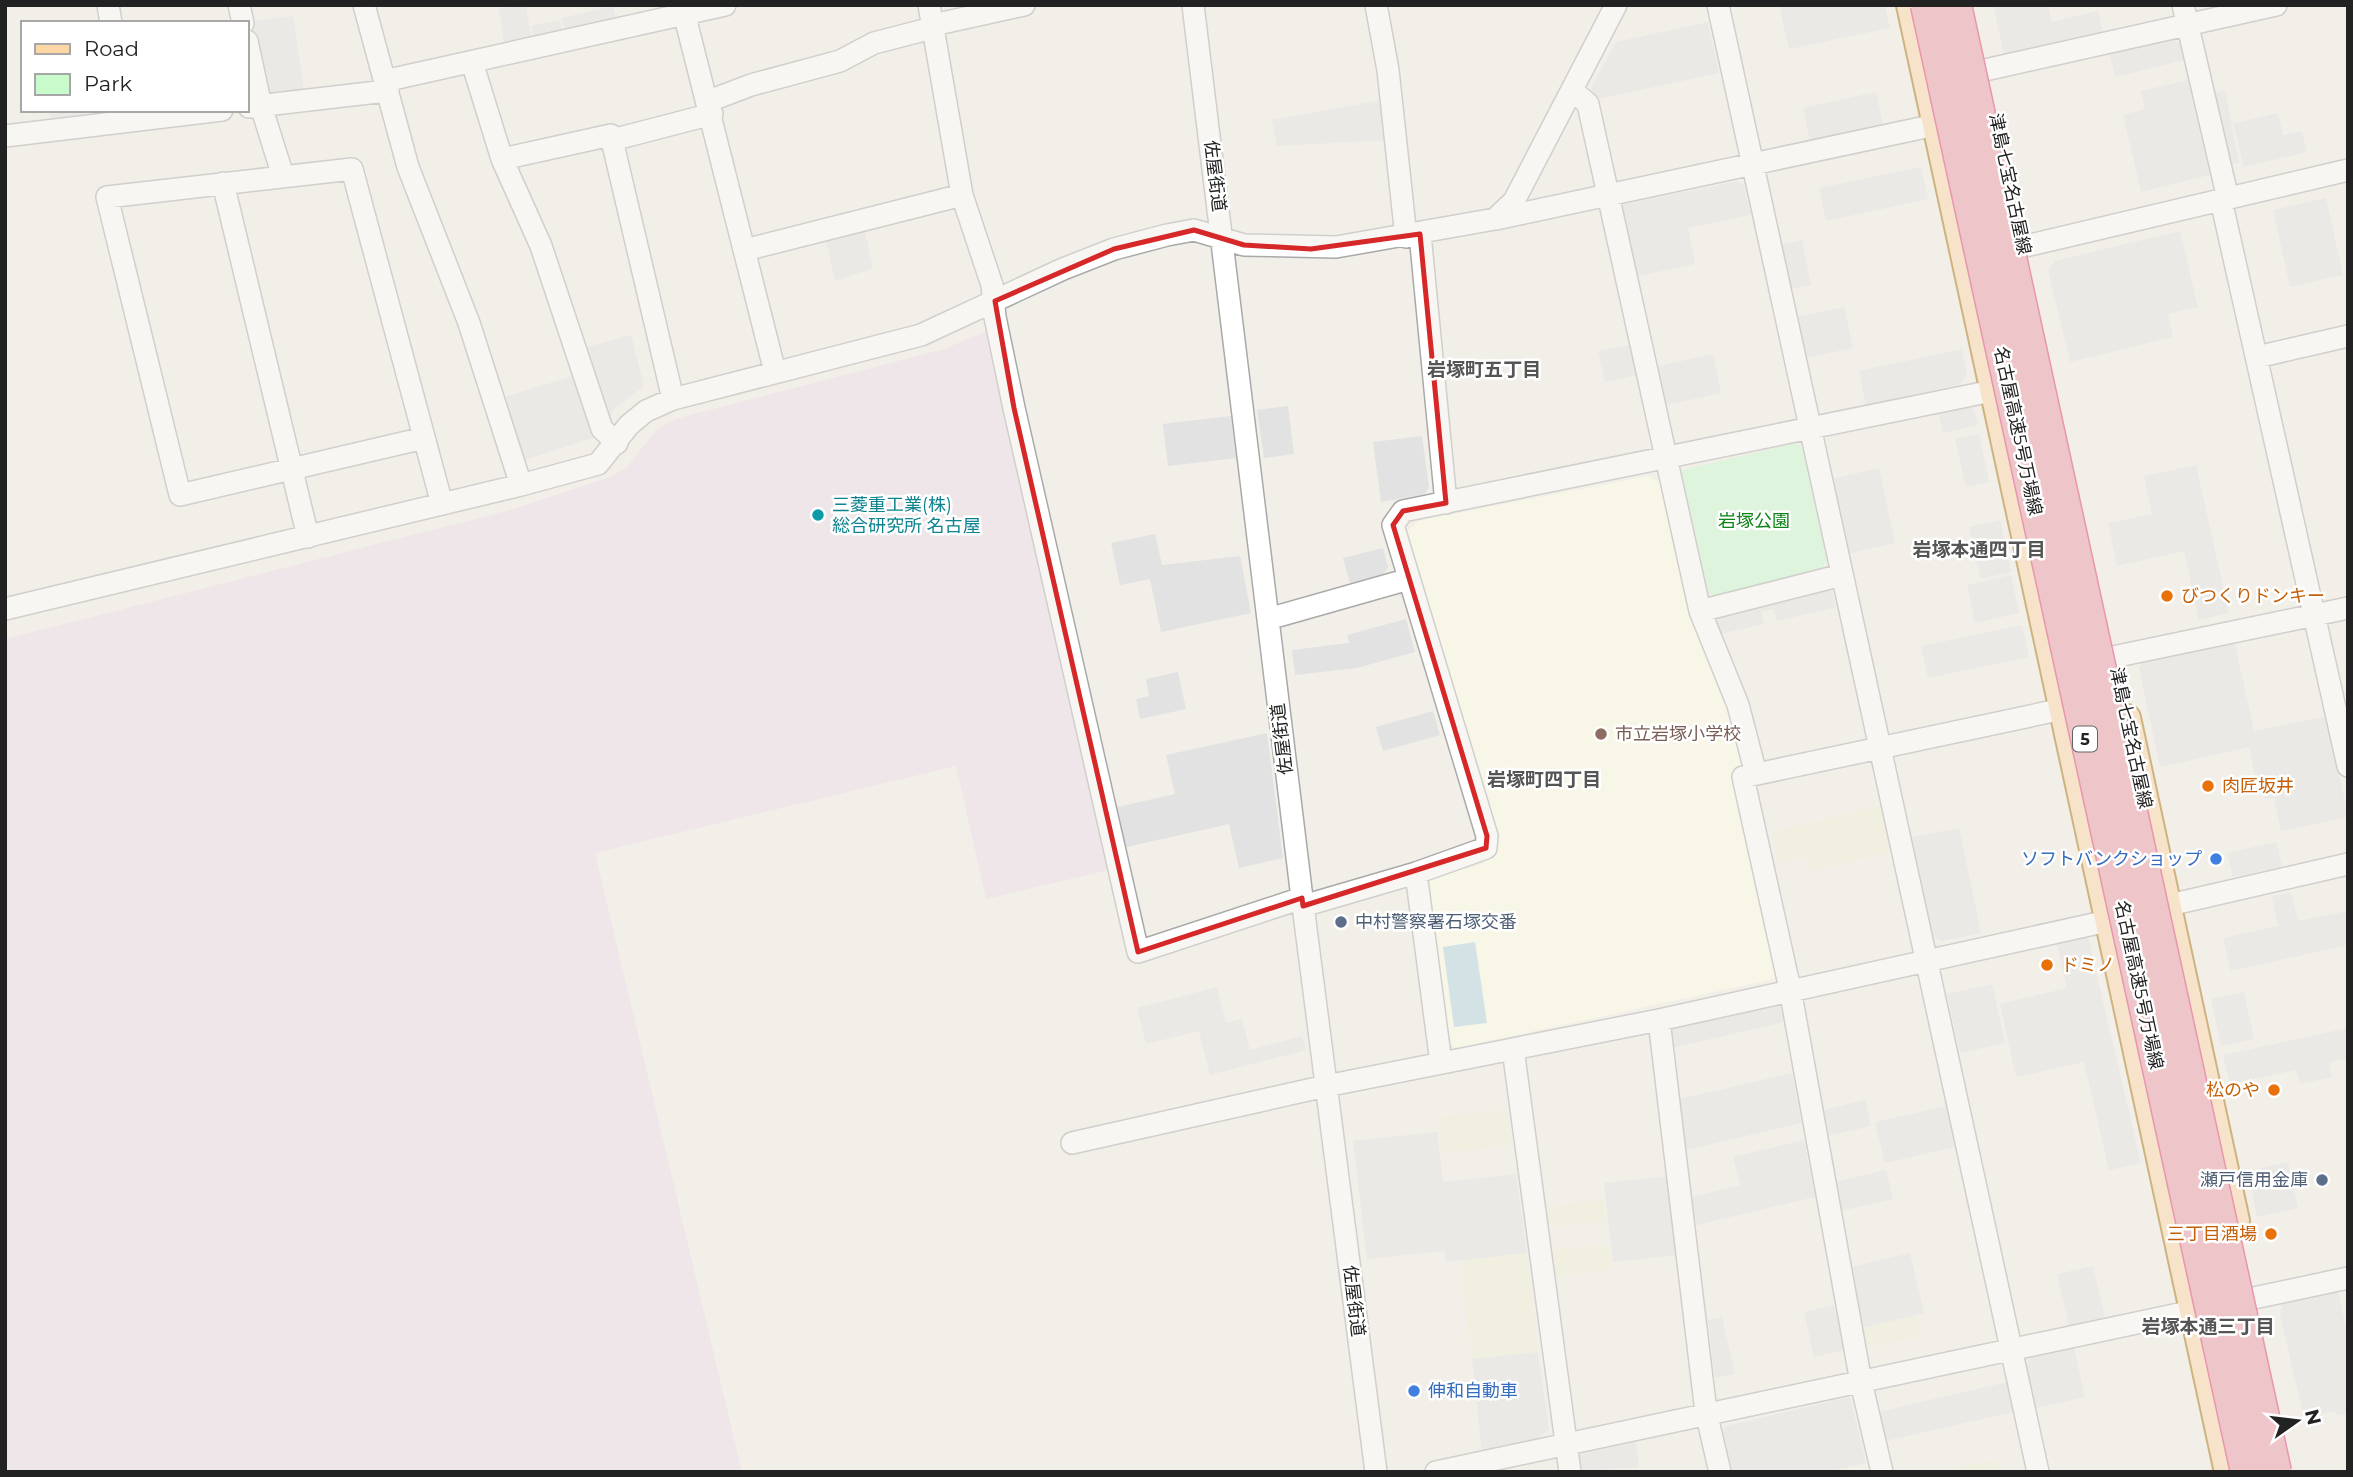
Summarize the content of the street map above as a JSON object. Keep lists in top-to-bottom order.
{
  "streets": {
    "highway": ["名古屋高速5号万場線", "5"],
    "main road": ["津島七宝名古屋線"],
    "street": ["佐屋街道"]
  },
  "districts": [
    "岩塚町五丁目",
    "岩塚本通四丁目",
    "岩塚町四丁目",
    "岩塚本通三丁目"
  ],
  "parks": ["岩塚公園"],
  "places": [
    "三菱重工業(株) 総合研究所 名古屋",
    "びつくりドンキー",
    "市立岩塚小学校",
    "肉匠坂井",
    "ソフトバンクショップ",
    "中村警察署石塚交番",
    "ドミノ",
    "松のや",
    "瀬戸信用金庫",
    "三丁目酒場",
    "伸和自動車"
  ],
  "legend": ["Road", "Park"],
  "north": "right"
}
